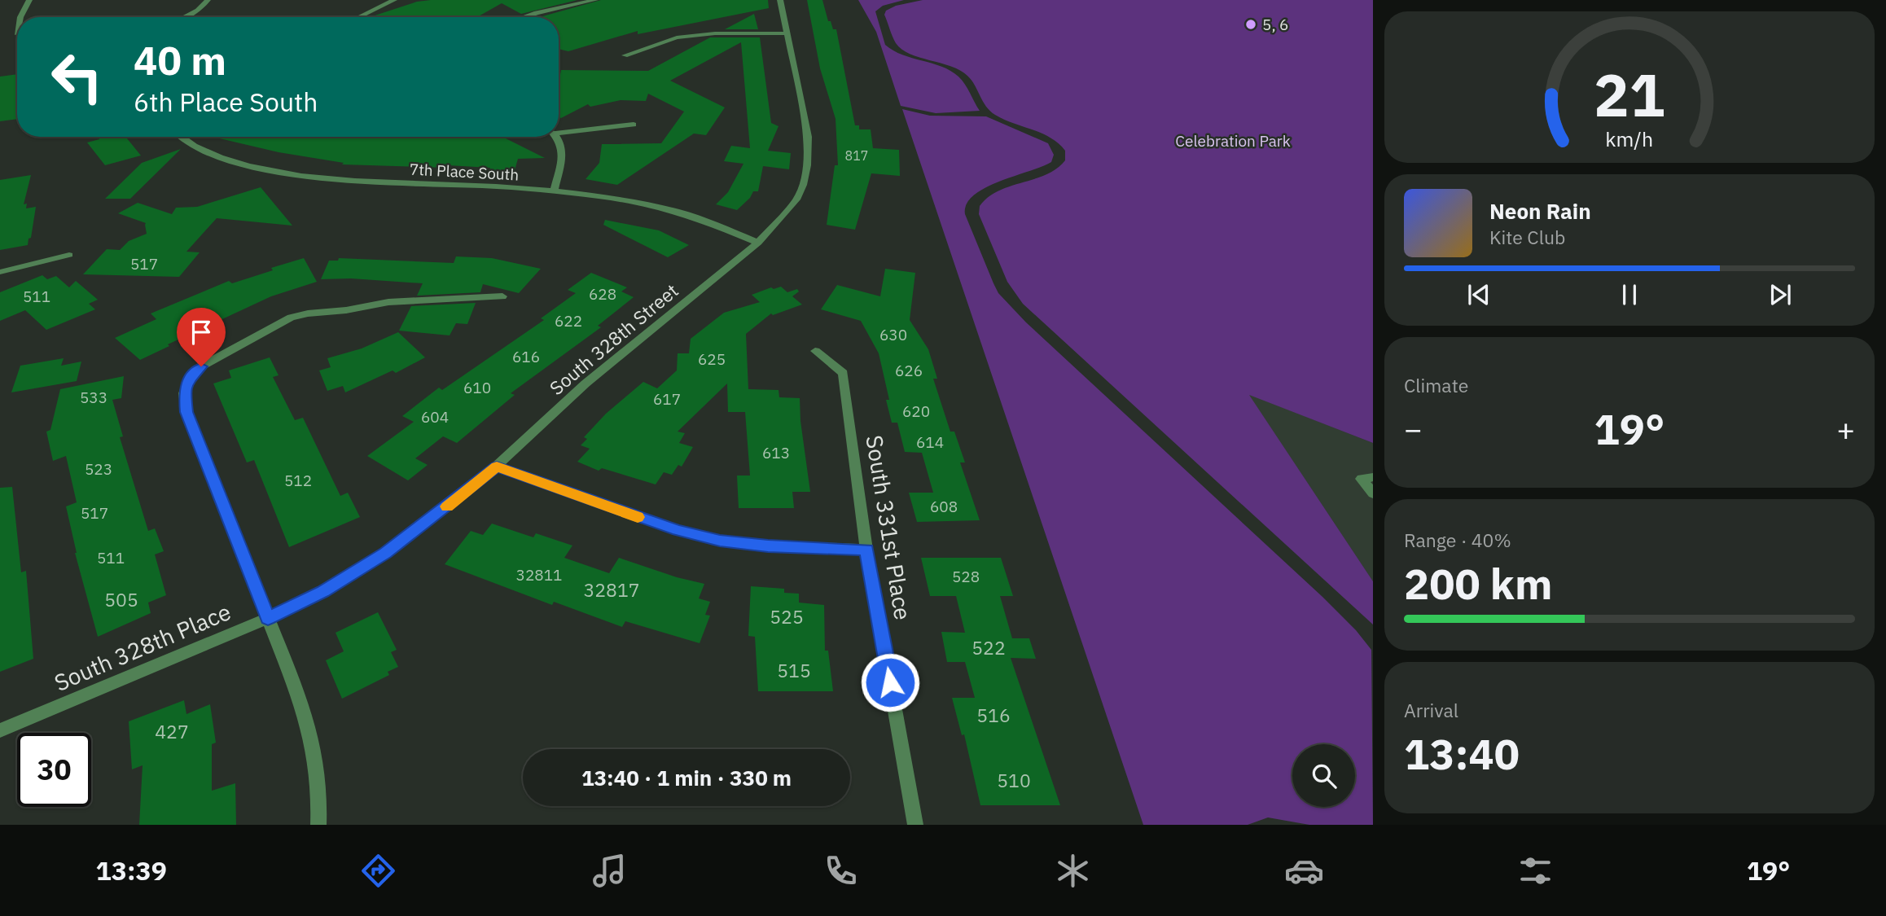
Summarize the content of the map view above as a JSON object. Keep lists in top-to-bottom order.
{
  "streets": {
    "street": [
      "7th Place South",
      "South 328th Street",
      "South 331st Place",
      "South 328th Place"
    ]
  },
  "crossings": [
    ["7th Place South", "South 328th Street"],
    ["South 328th Street", "South 328th Place"]
  ],
  "parks": ["Celebration Park"],
  "places": ["5, 6"],
  "house_numbers": [
    "817",
    "517",
    "628",
    "511",
    "622",
    "630",
    "616",
    "625",
    "626",
    "610",
    "533",
    "617",
    "620",
    "604",
    "614",
    "613",
    "523",
    "512",
    "608",
    "517",
    "511",
    "32811",
    "528",
    "32817",
    "505",
    "525",
    "522",
    "515",
    "516",
    "427",
    "510"
  ],
  "page": {
    "turn": ["40 m", "6th Place South"],
    "song": ["Neon Rain", "Kite Club"],
    "tile": [
      "Climate",
      ["Range · 40%", "200 km"],
      ["Arrival", "13:40"]
    ],
    "heat": ["−", "19°", "+"],
    "limit": "30",
    "trip": "13:40 · 1 min · 330 m",
    "tabs": ["13:39", "19°"],
    "gauge": ["21", "km/h"]
  }
}
